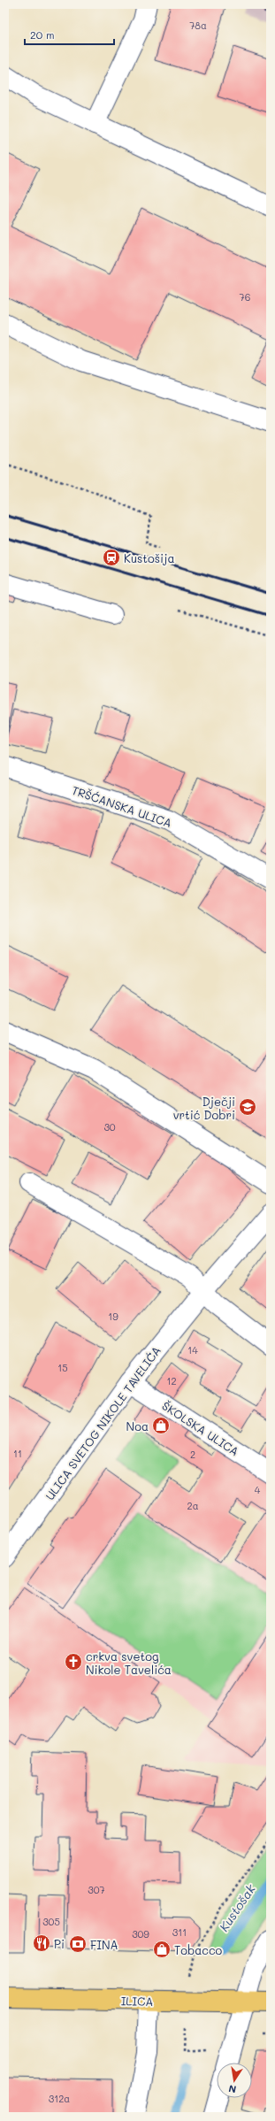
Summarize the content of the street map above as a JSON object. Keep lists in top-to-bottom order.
{
  "streets": {
    "main road": ["ILICA"],
    "street": ["TRŠĆANSKA ULICA", "ULICA SVETOG NIKOLE TAVELIĆA", "ŠKOLSKA ULICA"]
  },
  "crossings": [
    ["ULICA SVETOG NIKOLE TAVELIĆA", "ŠKOLSKA ULICA"]
  ],
  "water": ["Kustošak"],
  "places": {
    "station": ["Kustošija"],
    "school or university": ["Dječji vrtić Dobri"],
    "shop": ["Noa", "Tobacco"],
    "church": ["crkva svetog Nikole Tavelića"],
    "restaurant": ["Pi"],
    "bank": ["FINA"]
  },
  "house_numbers": [
    "78a",
    "76",
    "30",
    "19",
    "14",
    "15",
    "12",
    "11",
    "2",
    "4",
    "2a",
    "307",
    "305",
    "311",
    "309",
    "312a"
  ],
  "scale_bar": "20 m",
  "north": "bottom"
}
